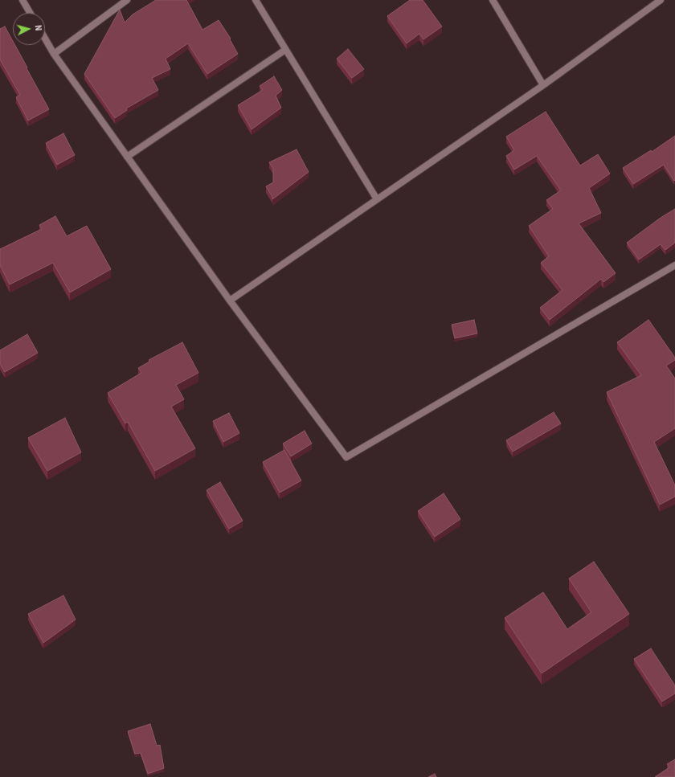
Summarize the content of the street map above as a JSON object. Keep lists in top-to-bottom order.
{
  "north": "right"
}
